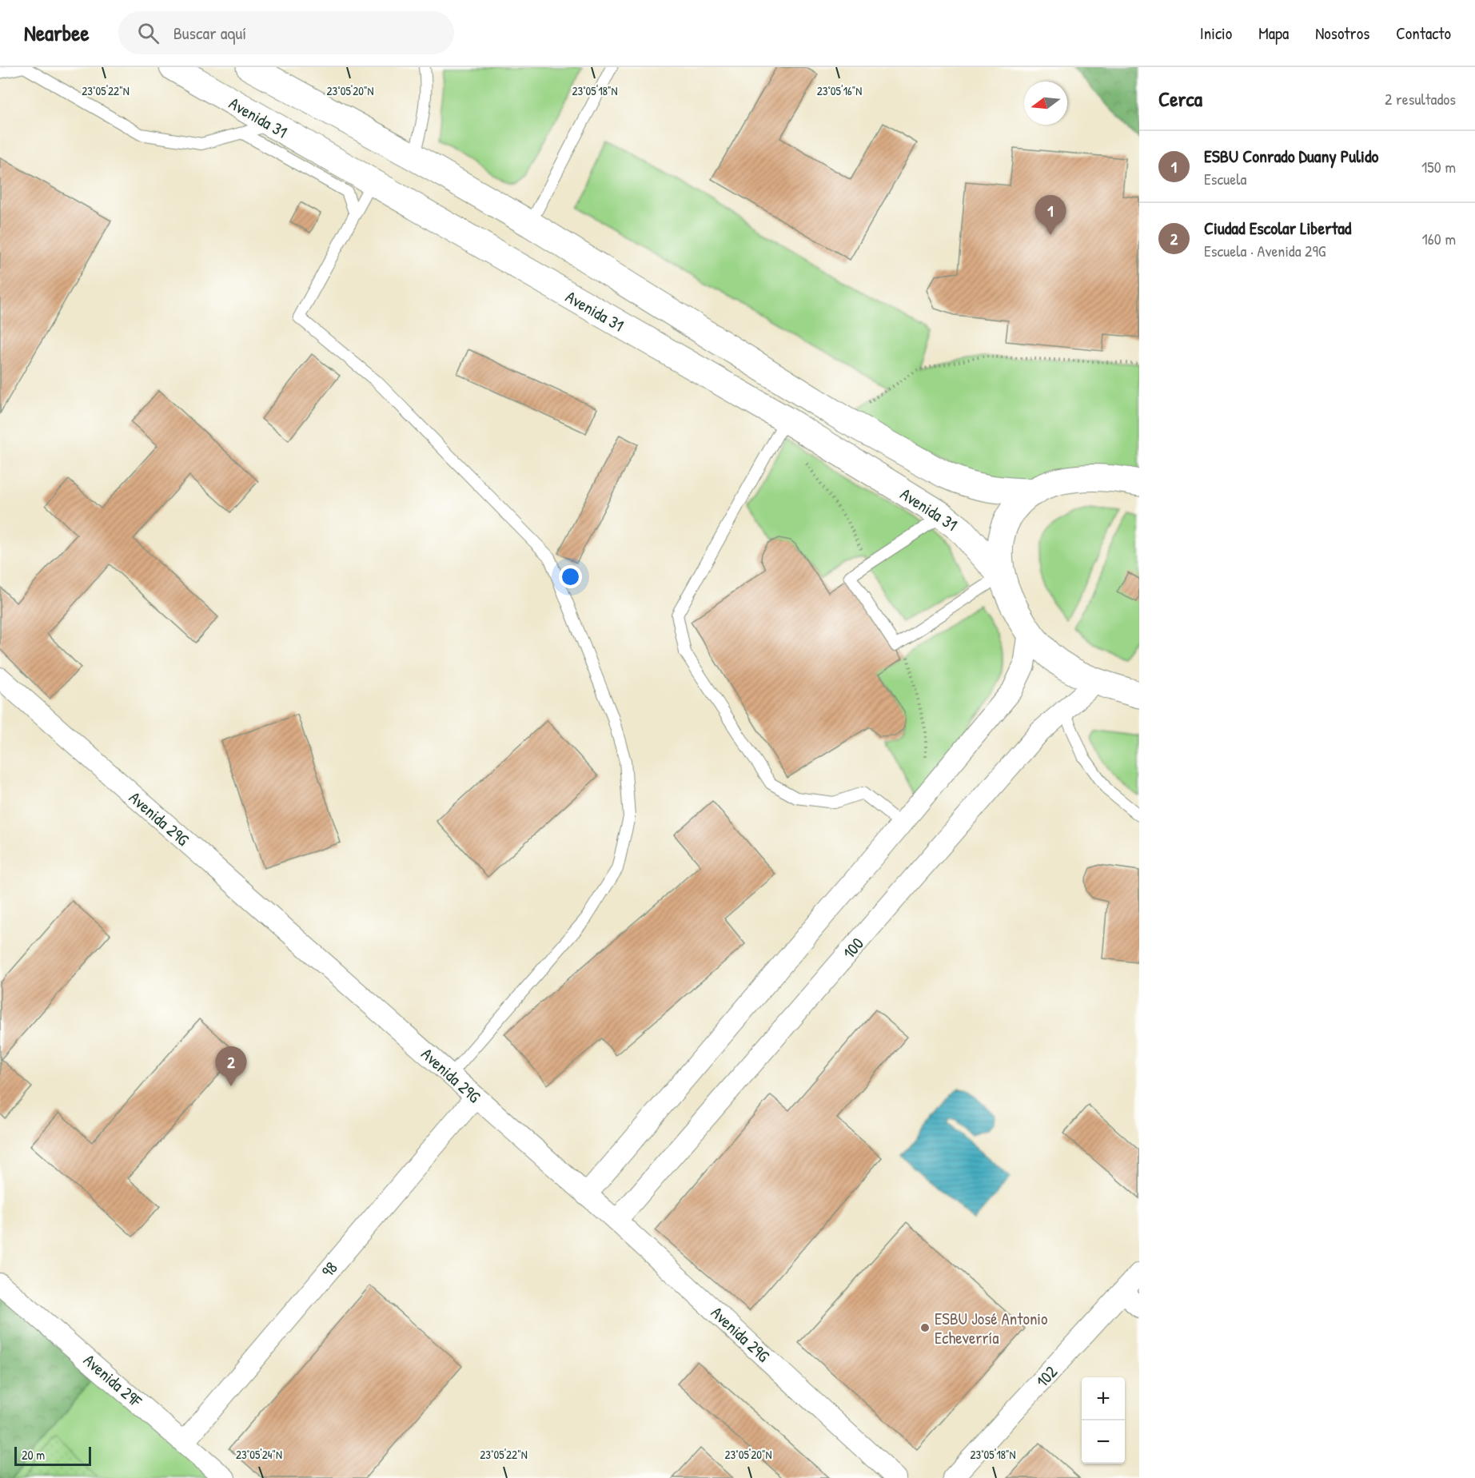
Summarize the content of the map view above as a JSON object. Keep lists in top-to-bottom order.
{
  "streets": {
    "main road": ["Avenida 31"],
    "street": [
      "Avenida 29G",
      "100",
      "98",
      "102",
      "Avenida 29F"
    ]
  },
  "crossings": [
    ["Avenida 29G", "100"],
    ["Avenida 29G", "98"],
    ["98", "Avenida 29F"]
  ],
  "places": ["ESBU José Antonio Echeverría"],
  "scale_bar": "20 m",
  "north": "left",
  "page": {
    "header": "Nearbee",
    "search": "Buscar aquí",
    "nav": [
      "Inicio",
      "Mapa",
      "Nosotros",
      "Contacto"
    ],
    "heading": ["Cerca", "2 resultados"],
    "list": [
      {
        "mark": "1",
        "name": "ESBU Conrado Duany Pulido",
        "note": "Escuela",
        "value": "150 m"
      },
      {
        "mark": "2",
        "name": "Ciudad Escolar Libertad",
        "note": "Escuela · Avenida 29G",
        "value": "160 m"
      }
    ],
    "pins": ["1", "2"],
    "map_buttons": ["+", "−"],
    "scale": "20 m"
  },
  "coordinates": [
    "23°05'22\"N",
    "23°05'20\"N",
    "23°05'18\"N",
    "23°05'16\"N",
    "23°05'24\"N"
  ]
}
